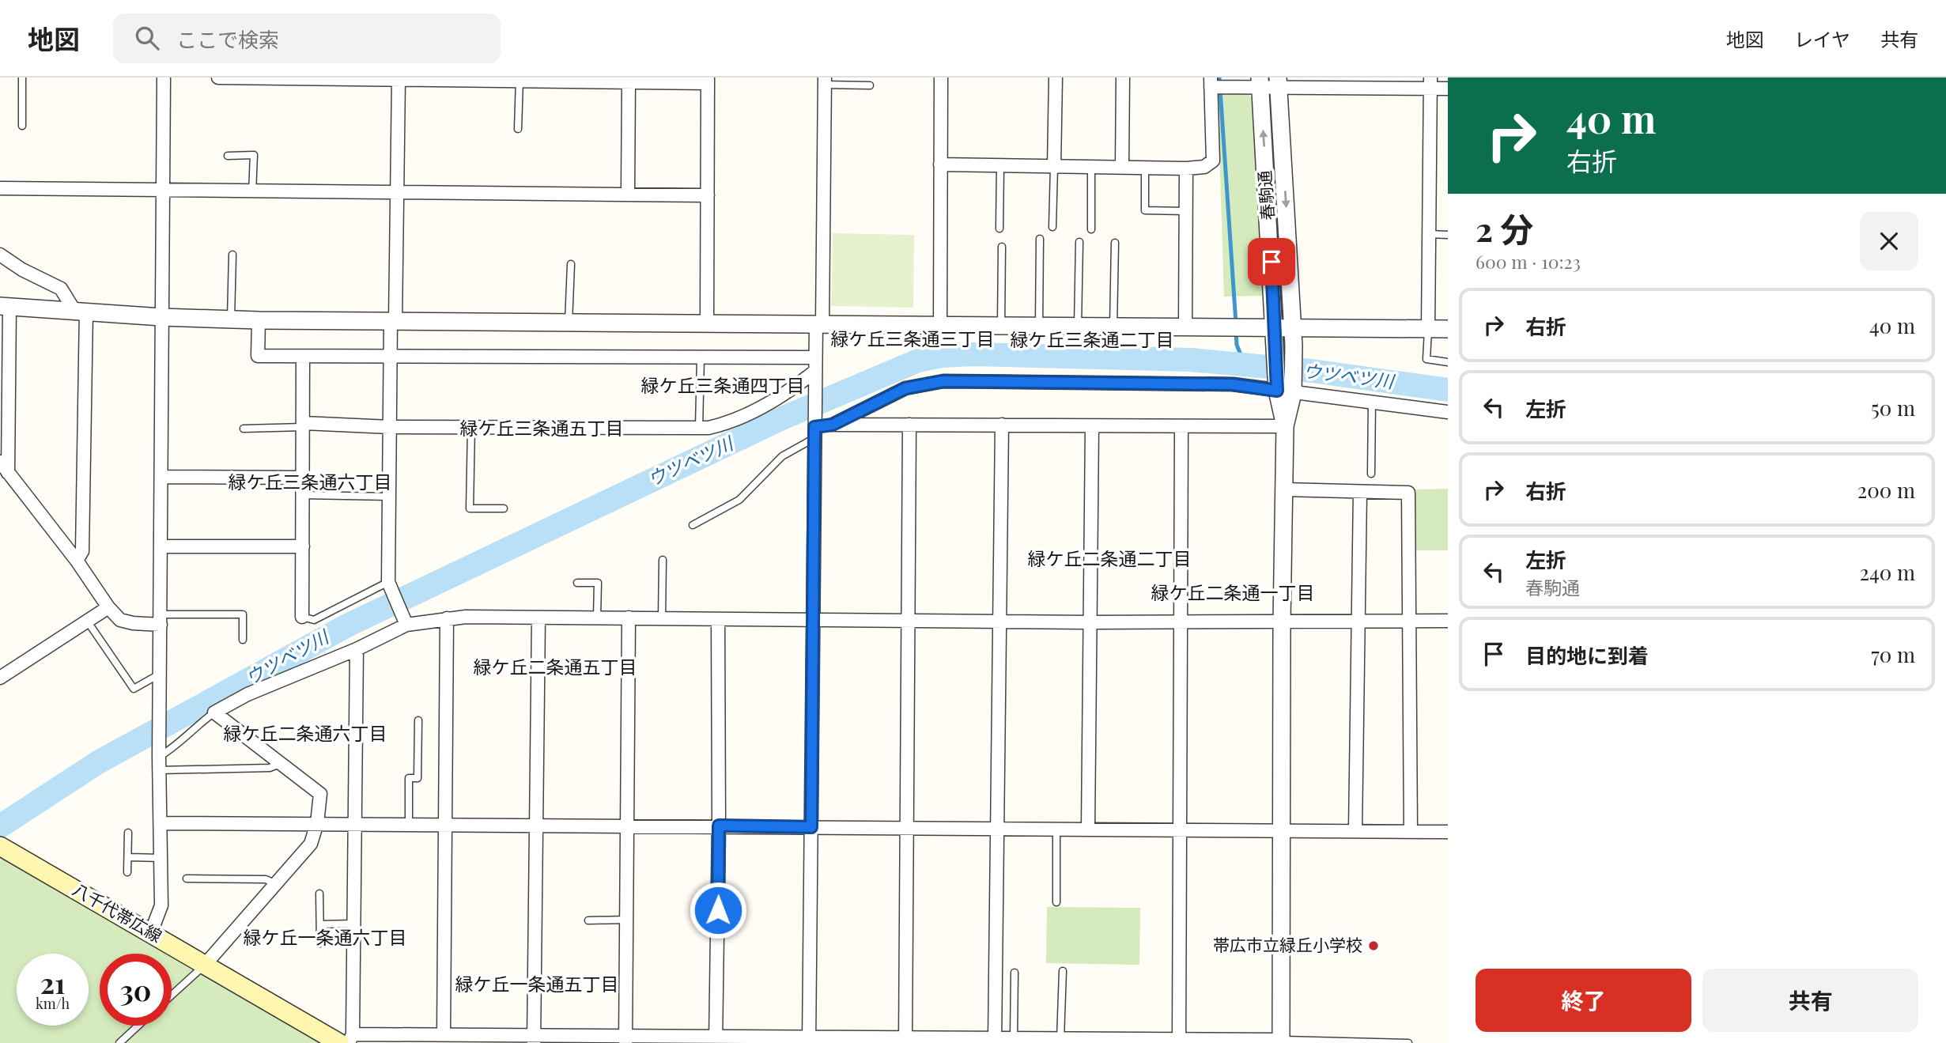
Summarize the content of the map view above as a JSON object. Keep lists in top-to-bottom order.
{
  "streets": {
    "main road": ["八千代帯広線"],
    "street": ["春駒通"]
  },
  "districts": [
    "緑ケ丘三条通三丁目",
    "緑ケ丘三条通二丁目",
    "緑ケ丘三条通四丁目",
    "緑ケ丘三条通五丁目",
    "緑ケ丘三条通六丁目",
    "緑ケ丘二条通二丁目",
    "緑ケ丘二条通一丁目",
    "緑ケ丘二条通五丁目",
    "緑ケ丘二条通六丁目",
    "緑ケ丘一条通六丁目",
    "緑ケ丘一条通五丁目"
  ],
  "water": ["ウツベツ川"],
  "places": ["帯広市立緑丘小学校"],
  "page": {
    "header": "地図",
    "search": "ここで検索",
    "nav": ["地図", "レイヤ", "共有"],
    "turn": ["40 m", "右折"],
    "heading": ["2 分", "600 m · 10:23"],
    "list": [
      {
        "name": "右折",
        "value": "40 m"
      },
      {
        "name": "左折",
        "value": "50 m"
      },
      {
        "name": "右折",
        "value": "200 m"
      },
      {
        "name": "左折",
        "note": "春駒通",
        "value": "240 m"
      },
      {
        "name": "目的地に到着",
        "value": "70 m"
      }
    ],
    "speed": "21 km/h",
    "limit": "30",
    "buttons": ["終了", "共有"]
  }
}
